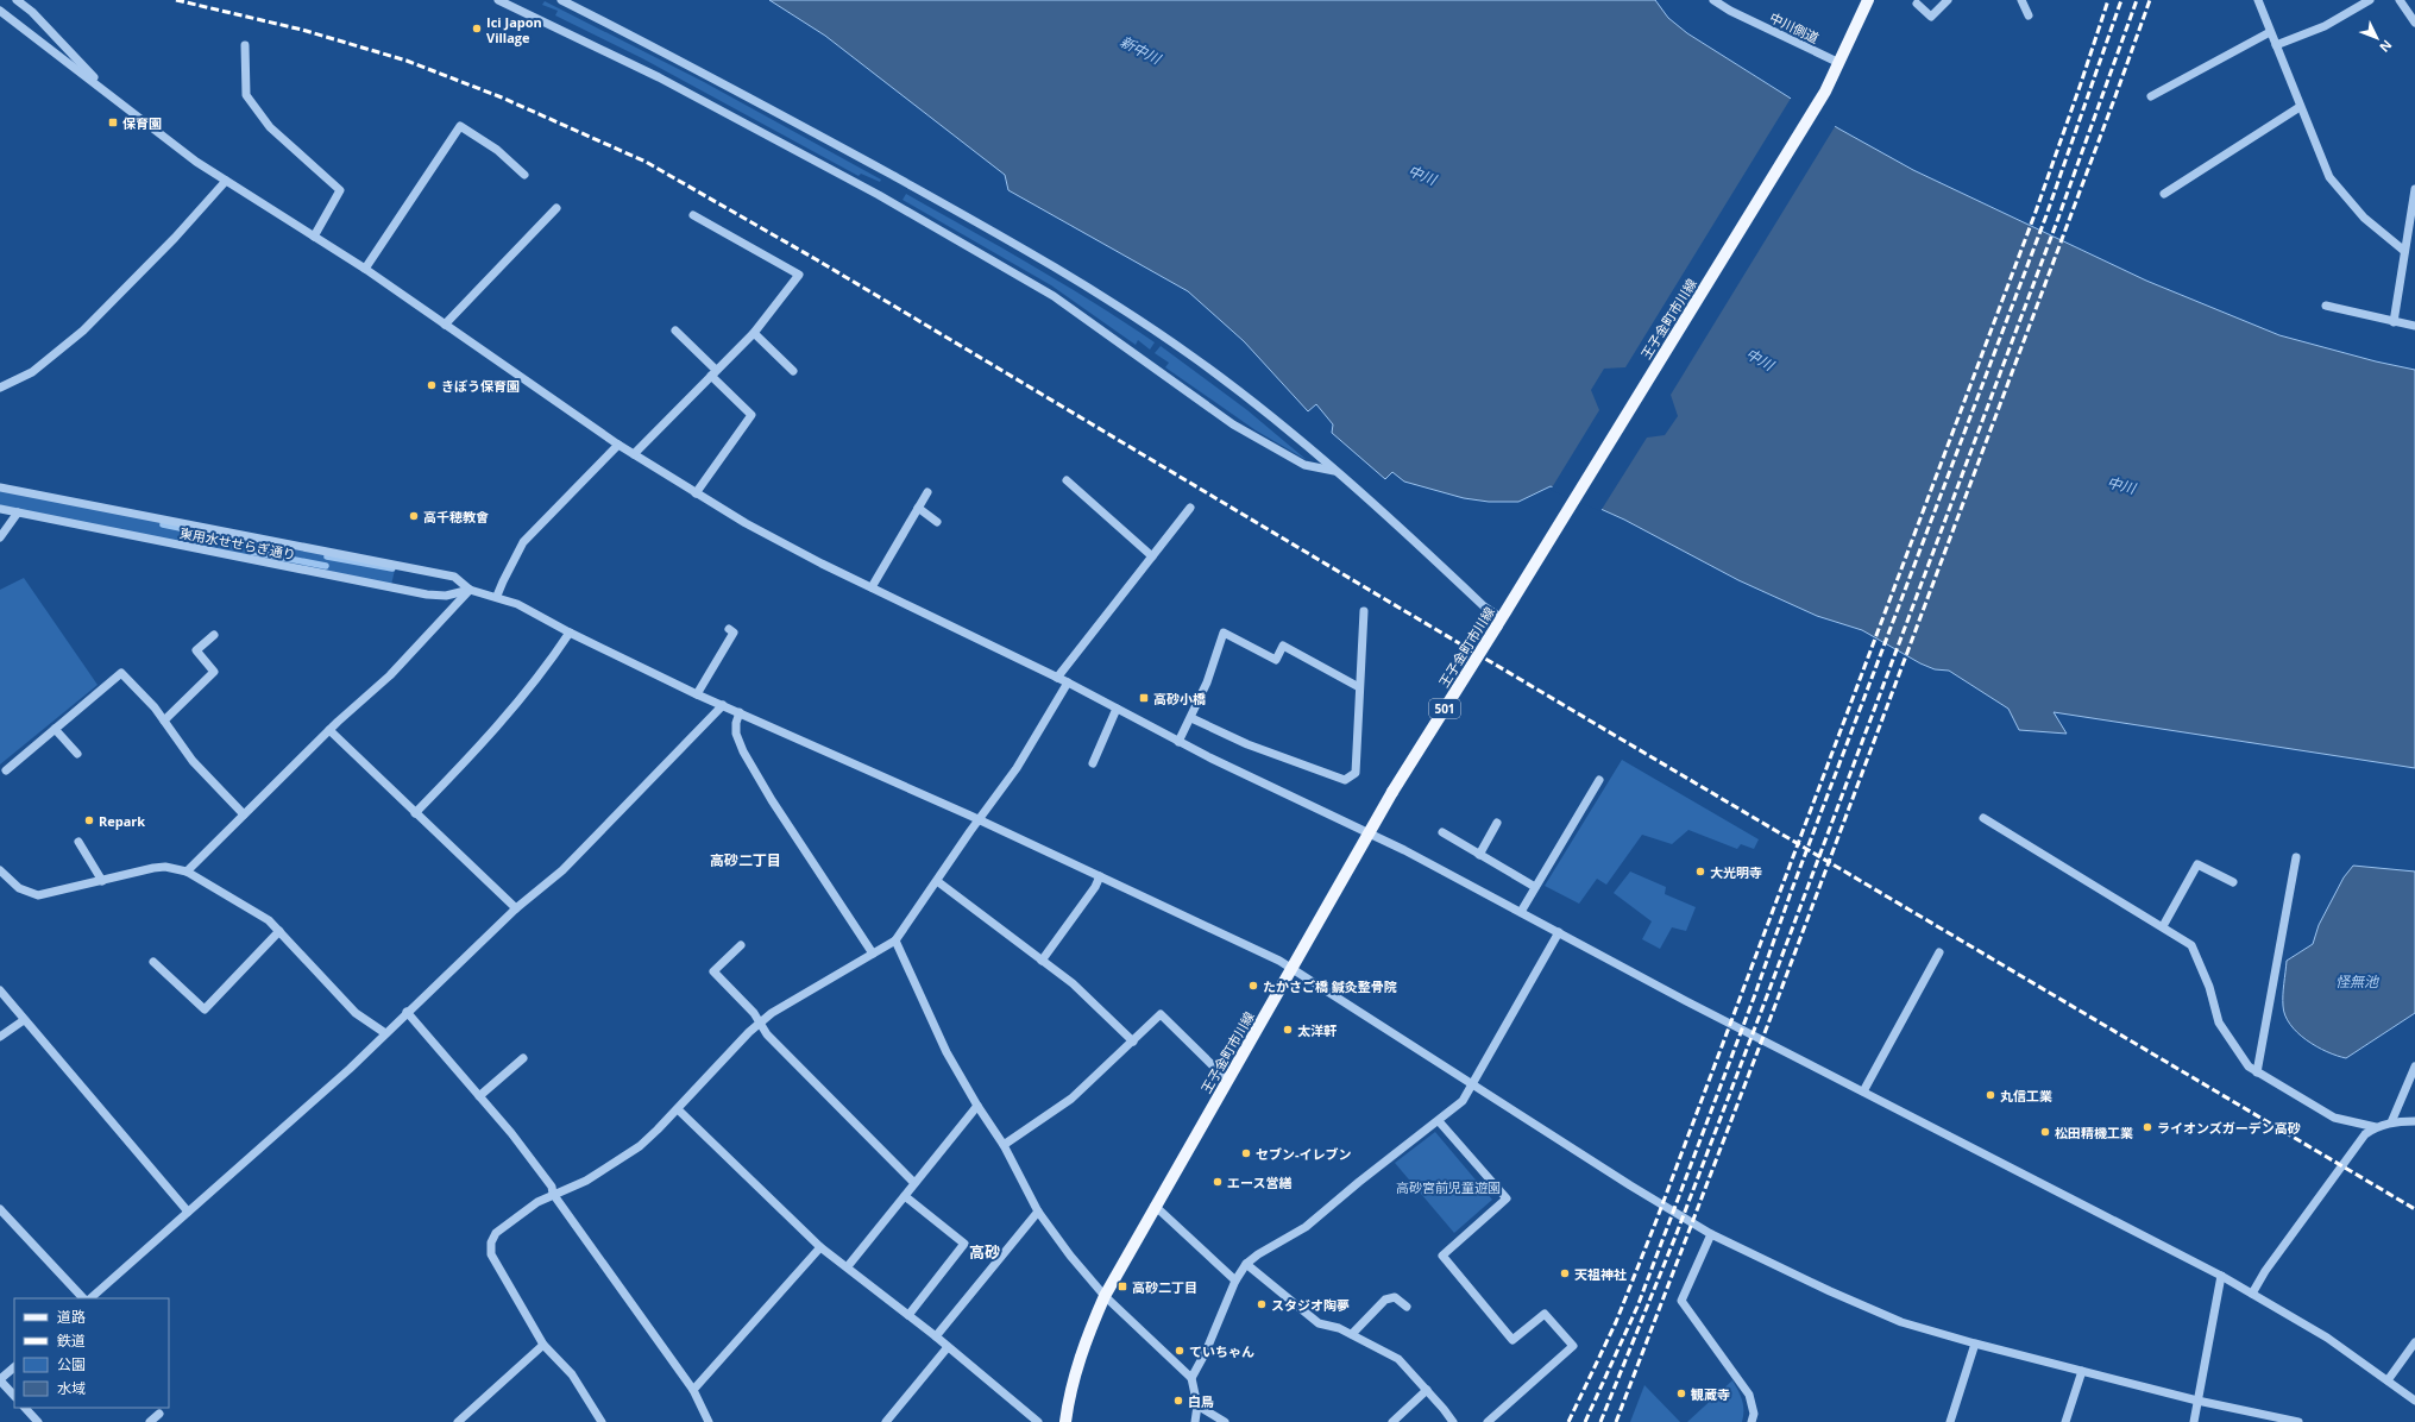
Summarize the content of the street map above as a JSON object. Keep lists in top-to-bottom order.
{
  "streets": {
    "main road": ["王子金町市川線", "501"],
    "street": ["中川側道", "東用水せせらぎ通り"]
  },
  "crossings": [
    ["中川側道", "王子金町市川線"]
  ],
  "districts": ["高砂二丁目", "高砂"],
  "water": ["新中川", "中川", "怪無池"],
  "parks": ["高砂宮前児童遊園"],
  "places": {
    "other": [
      "Ici Japon Village",
      "きぼう保育園",
      "高千穂教會",
      "Repark",
      "大光明寺",
      "たかさご橋 鍼灸整骨院",
      "太洋軒",
      "丸信工業",
      "ライオンズガーデン高砂",
      "松田精機工業",
      "セブン-イレブン",
      "エース営繕",
      "天祖神社",
      "スタジオ陶夢",
      "ていちゃん",
      "観蔵寺",
      "白鳥"
    ],
    "transit": ["保育園", "高砂小橋", "高砂二丁目"]
  },
  "legend": [
    "道路",
    "鉄道",
    "公園",
    "水域"
  ],
  "north": "bottom right"
}
